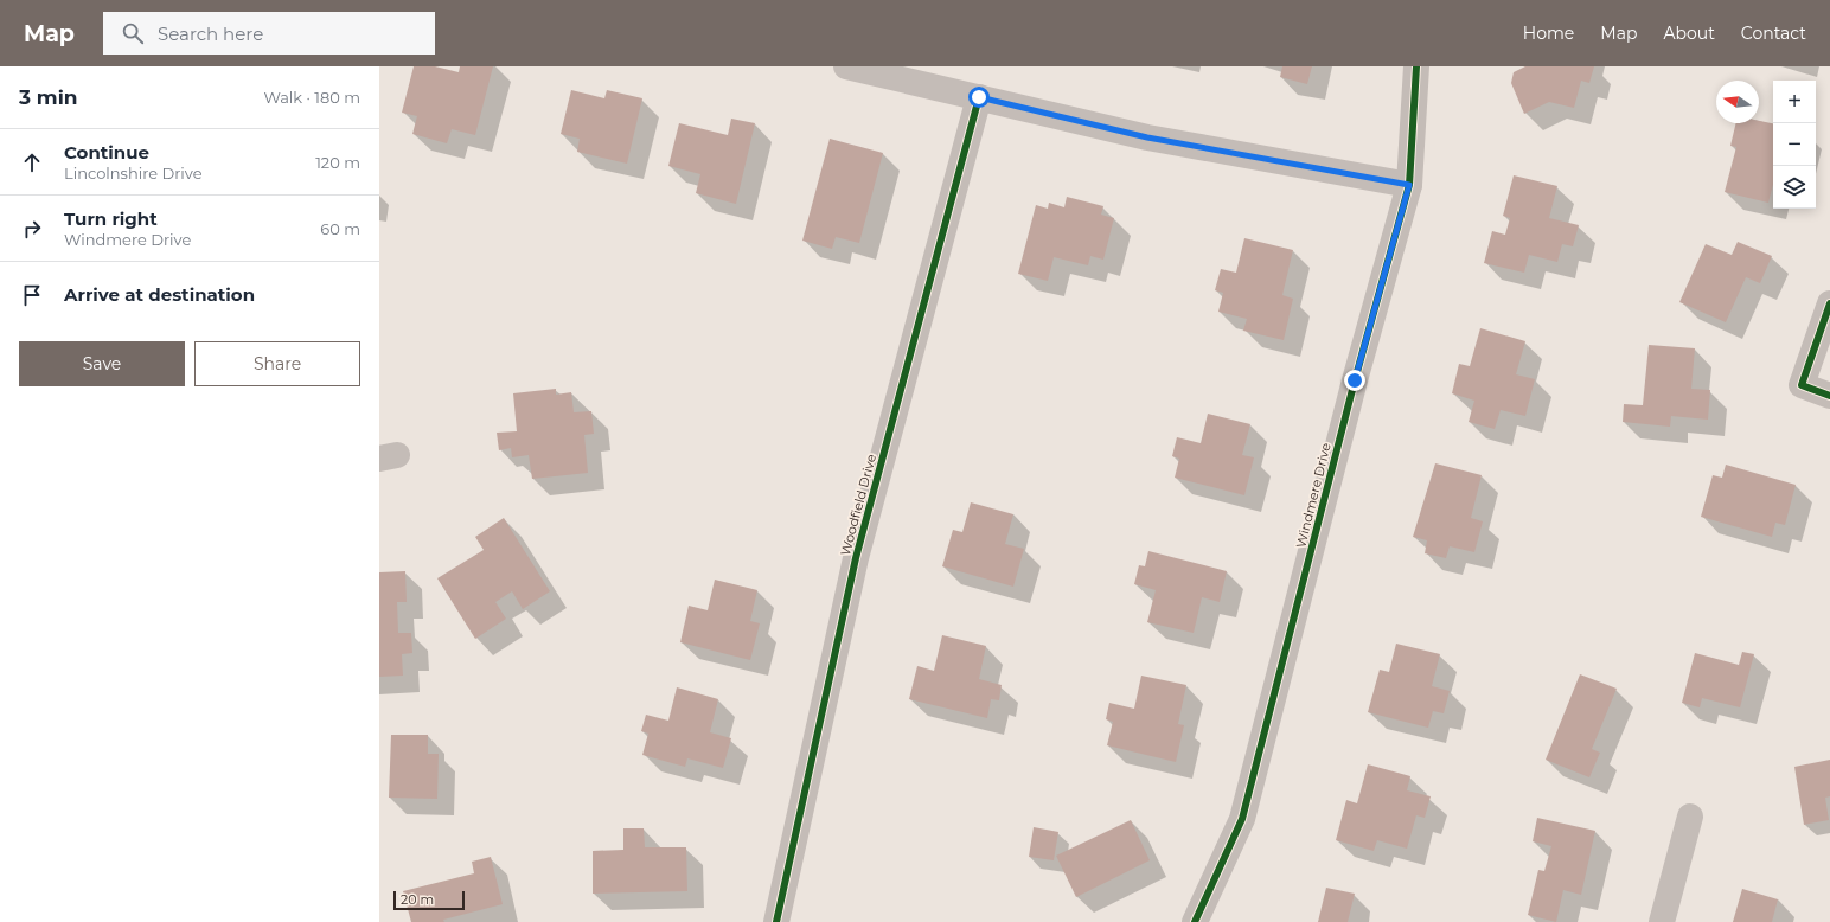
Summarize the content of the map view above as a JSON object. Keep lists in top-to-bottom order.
{
  "streets": {
    "street": ["Windmere Drive", "Woodfield Drive"]
  },
  "scale_bar": "20 m",
  "north": "left",
  "page": {
    "header": "Map",
    "search": "Search here",
    "nav": [
      "Home",
      "Map",
      "About",
      "Contact"
    ],
    "heading": ["3 min", "Walk · 180 m"],
    "map_buttons": ["+", "−"],
    "list": [
      ["Continue", "Lincolnshire Drive", "120 m"],
      ["Turn right", "Windmere Drive", "60 m"],
      "Arrive at destination"
    ],
    "buttons": ["Save", "Share"],
    "scale": "20 m"
  }
}
